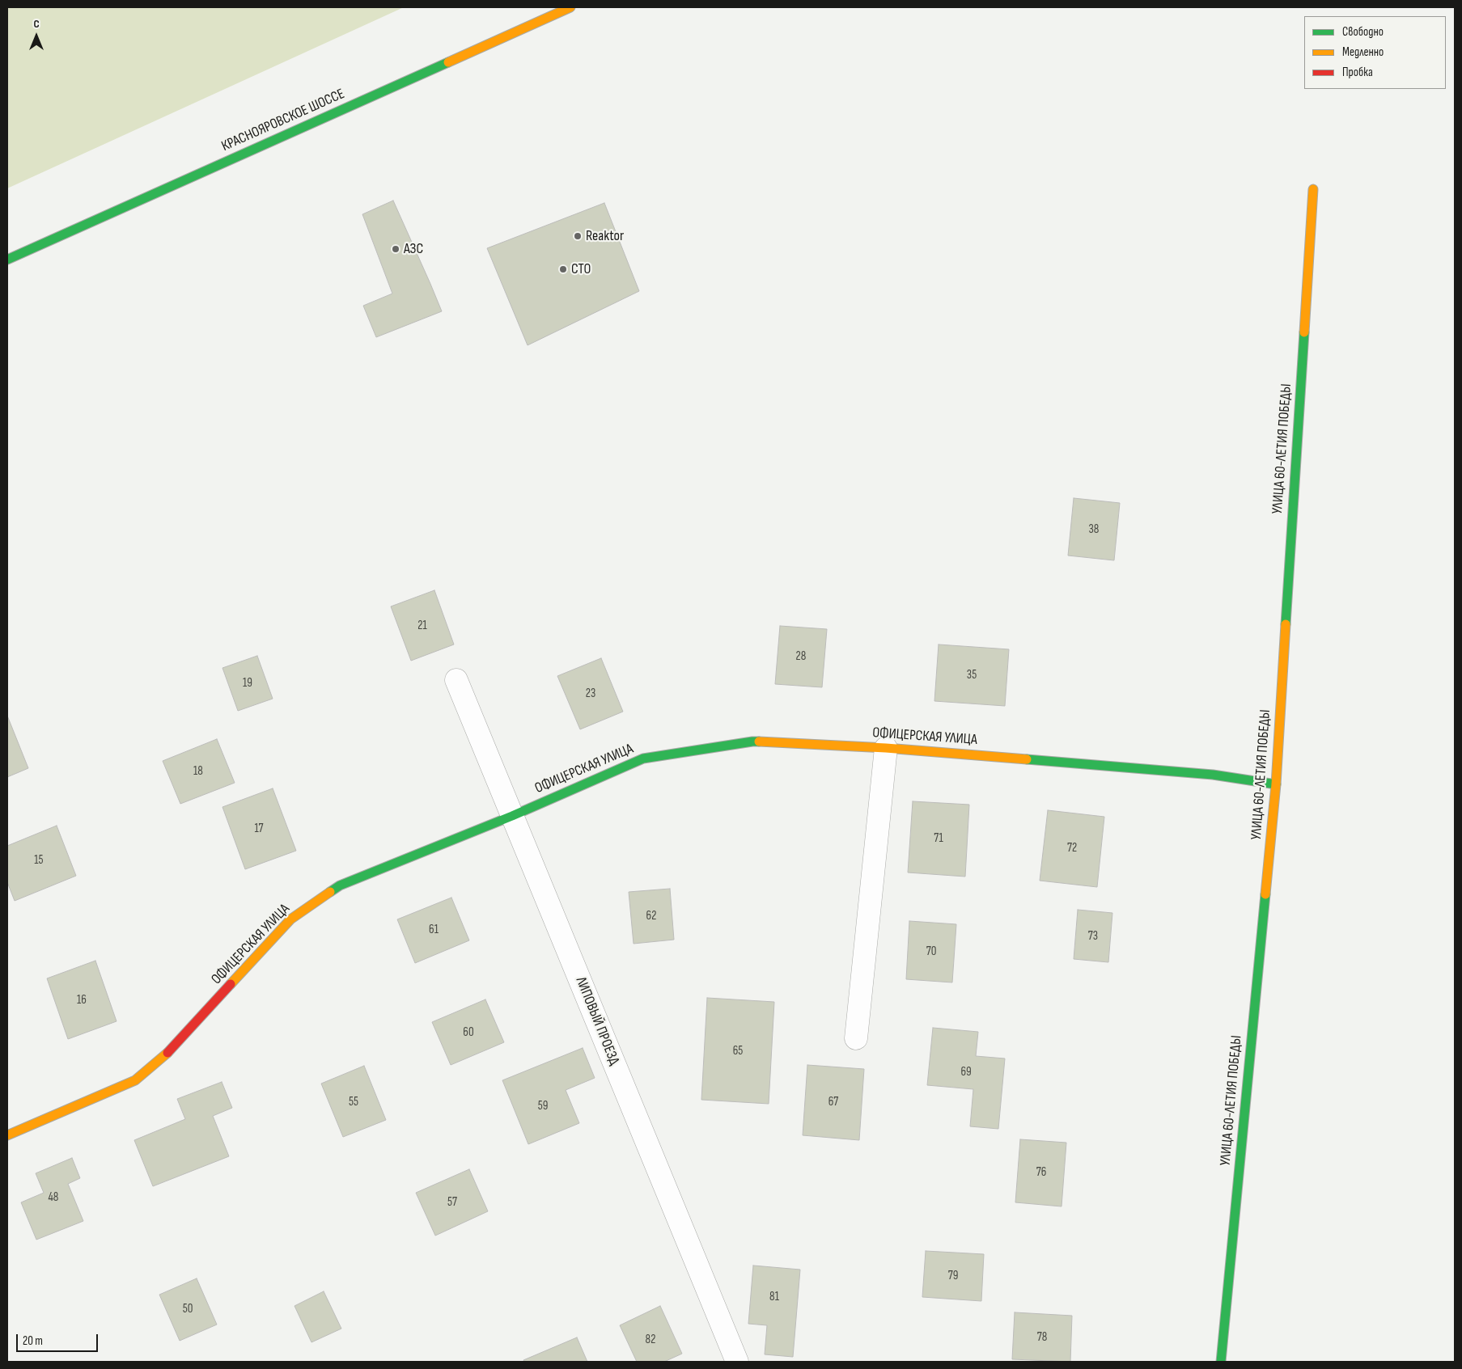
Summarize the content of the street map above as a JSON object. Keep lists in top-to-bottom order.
{
  "streets": {
    "street": [
      "КРАСНОЯРОВСКОЕ ШОССЕ",
      "УЛИЦА 60-ЛЕТИЯ ПОБЕДЫ",
      "ОФИЦЕРСКАЯ УЛИЦА",
      "ЛИПОВЫЙ ПРОЕЗД"
    ]
  },
  "crossings": [
    ["УЛИЦА 60-ЛЕТИЯ ПОБЕДЫ", "ОФИЦЕРСКАЯ УЛИЦА"],
    ["ОФИЦЕРСКАЯ УЛИЦА", "ЛИПОВЫЙ ПРОЕЗД"]
  ],
  "places": ["Reaktor", "АЗС", "СТО"],
  "house_numbers": [
    "38",
    "21",
    "28",
    "35",
    "19",
    "23",
    "18",
    "17",
    "71",
    "72",
    "15",
    "62",
    "61",
    "73",
    "70",
    "16",
    "60",
    "65",
    "69",
    "55",
    "67",
    "59",
    "76",
    "48",
    "57",
    "79",
    "81",
    "50",
    "78",
    "82"
  ],
  "legend": ["Свободно", "Медленно", "Пробка"],
  "scale_bar": "20 m",
  "north": "top"
}
